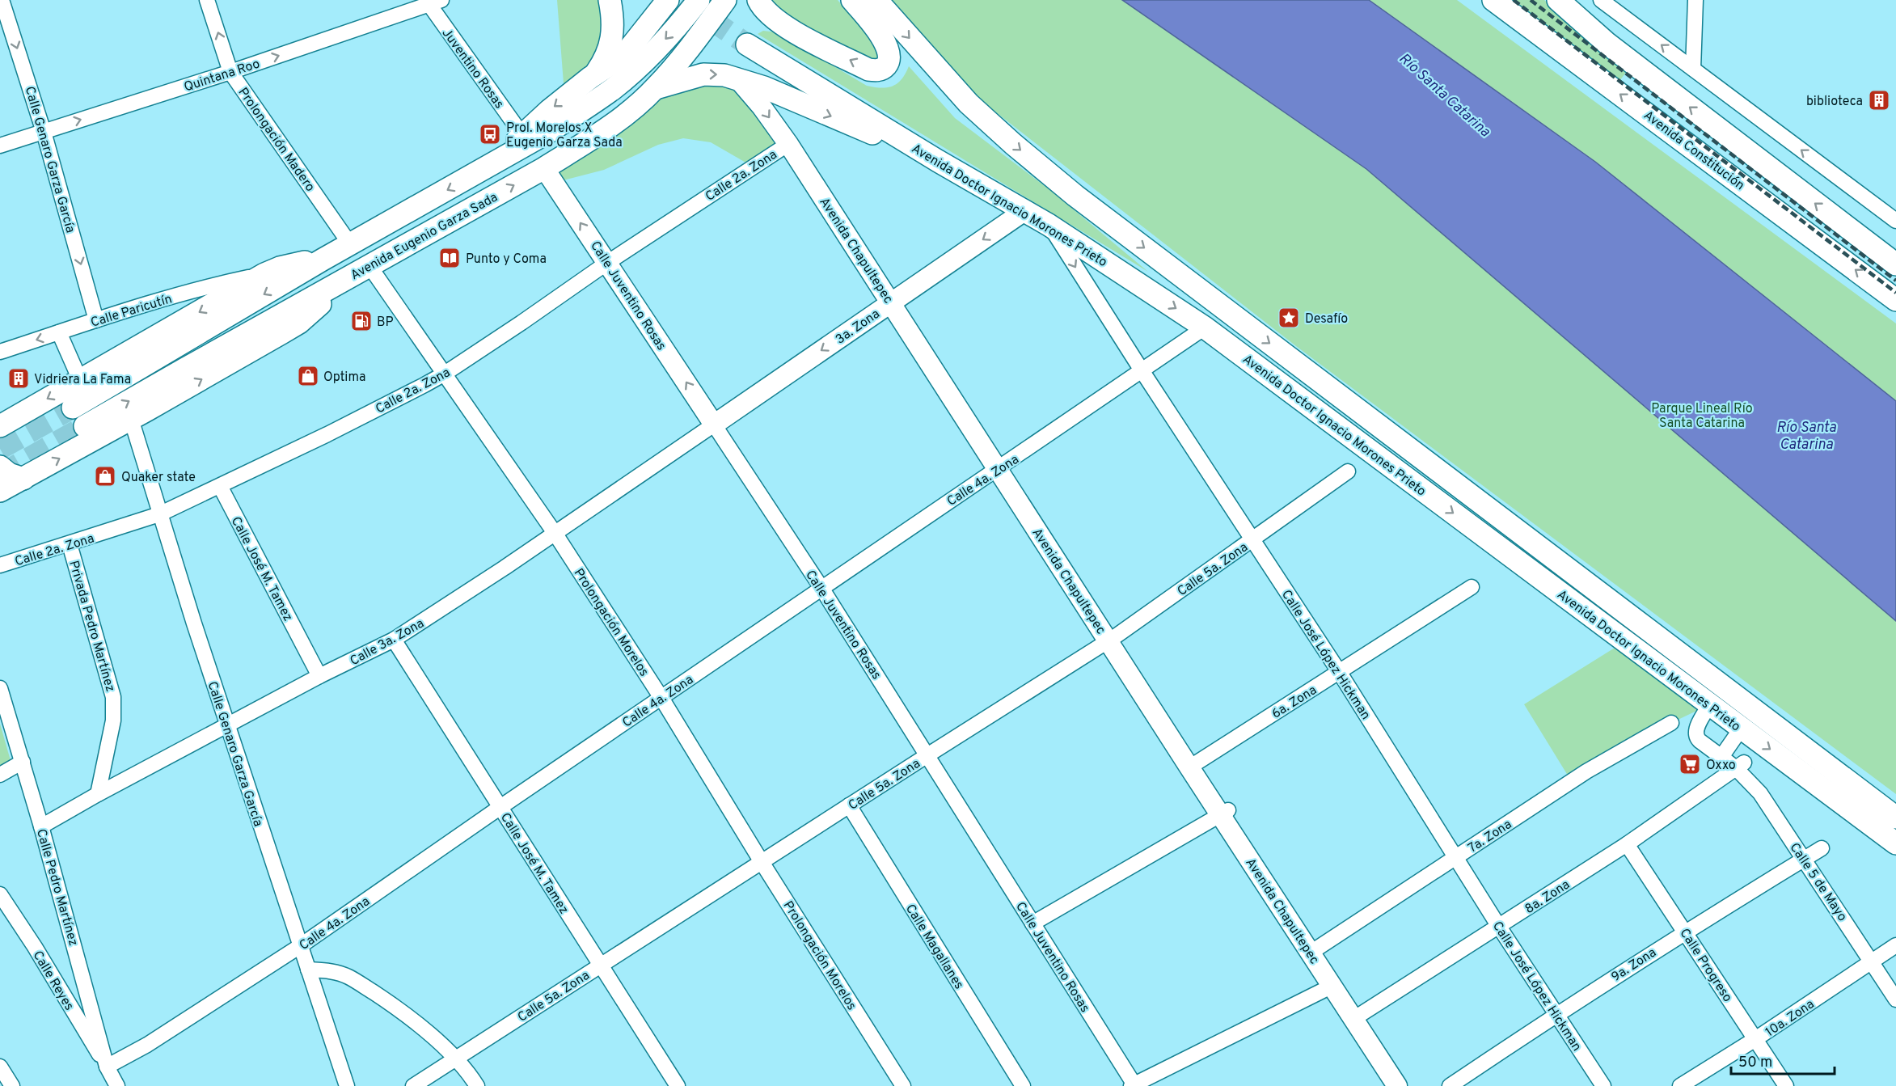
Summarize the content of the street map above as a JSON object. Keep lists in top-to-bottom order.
{
  "streets": {
    "highway": ["Avenida Constitución", "Avenida Doctor Ignacio Morones Prieto", "Avenida Eugenio Garza Sada"],
    "main road": ["Avenida Chapultepec", "Calle Juventino Rosas", "3a. Zona"],
    "street": [
      "Juventino Rosas",
      "Quintana Roo",
      "Prolongación Madero",
      "Calle Genaro Garza García",
      "Calle 2a. Zona",
      "Calle Paricutín",
      "Calle 4a. Zona",
      "Calle José M. Tamez",
      "Calle 5a. Zona",
      "Prolongación Morelos",
      "Privada Pedro Martínez",
      "Calle 3a. Zona",
      "Calle José López Hickman",
      "6a. Zona",
      "7a. Zona",
      "Calle 5 de Mayo",
      "Calle Pedro Martínez",
      "8a. Zona",
      "Calle Magallanes",
      "9a. Zona",
      "Calle Progreso",
      "Calle Reyes",
      "10a. Zona"
    ]
  },
  "crossings": [
    ["Juventino Rosas", "Quintana Roo"],
    ["Quintana Roo", "Prolongación Madero"],
    ["Quintana Roo", "Calle Genaro Garza García"],
    ["Calle Genaro Garza García", "Calle 2a. Zona"],
    ["Calle Genaro Garza García", "Calle Paricutín"],
    ["Calle Genaro Garza García", "Calle 4a. Zona"],
    ["Calle Genaro Garza García", "Calle 3a. Zona"],
    ["Calle 2a. Zona", "Avenida Chapultepec"],
    ["Calle 2a. Zona", "Calle Juventino Rosas"],
    ["Calle 2a. Zona", "Calle José M. Tamez"],
    ["Calle 2a. Zona", "Prolongación Morelos"],
    ["Calle 2a. Zona", "Privada Pedro Martínez"],
    ["Avenida Doctor Ignacio Morones Prieto", "3a. Zona"],
    ["Avenida Doctor Ignacio Morones Prieto", "Calle 4a. Zona"],
    ["Avenida Doctor Ignacio Morones Prieto", "Calle José López Hickman"],
    ["Avenida Doctor Ignacio Morones Prieto", "Calle 5 de Mayo"],
    ["Avenida Eugenio Garza Sada", "Calle Juventino Rosas"],
    ["Avenida Eugenio Garza Sada", "Prolongación Morelos"],
    ["Avenida Chapultepec", "3a. Zona"],
    ["Avenida Chapultepec", "Calle 4a. Zona"],
    ["Avenida Chapultepec", "Calle 5a. Zona"],
    ["Avenida Chapultepec", "6a. Zona"],
    ["Avenida Chapultepec", "7a. Zona"],
    ["Avenida Chapultepec", "8a. Zona"],
    ["Calle Juventino Rosas", "3a. Zona"],
    ["Calle Juventino Rosas", "Calle 4a. Zona"],
    ["Calle Juventino Rosas", "Calle 5a. Zona"],
    ["Calle Juventino Rosas", "Calle 3a. Zona"],
    ["3a. Zona", "Calle 3a. Zona"],
    ["Calle 4a. Zona", "Calle José M. Tamez"],
    ["Calle 4a. Zona", "Prolongación Morelos"],
    ["Calle 4a. Zona", "Calle José López Hickman"],
    ["Calle 4a. Zona", "Calle Pedro Martínez"],
    ["Calle 4a. Zona", "Calle Reyes"],
    ["Calle José M. Tamez", "Calle 5a. Zona"],
    ["Calle José M. Tamez", "Calle 3a. Zona"],
    ["Calle 5a. Zona", "Prolongación Morelos"],
    ["Calle 5a. Zona", "Calle José López Hickman"],
    ["Calle 5a. Zona", "Calle Magallanes"],
    ["Prolongación Morelos", "Calle 3a. Zona"],
    ["Privada Pedro Martínez", "Calle 3a. Zona"],
    ["Calle 3a. Zona", "Calle Pedro Martínez"],
    ["Calle José López Hickman", "6a. Zona"],
    ["Calle José López Hickman", "7a. Zona"],
    ["Calle José López Hickman", "8a. Zona"],
    ["Calle José López Hickman", "9a. Zona"],
    ["Calle 5 de Mayo", "8a. Zona"],
    ["Calle 5 de Mayo", "9a. Zona"],
    ["Calle 5 de Mayo", "10a. Zona"],
    ["Calle Pedro Martínez", "Calle Reyes"],
    ["8a. Zona", "Calle Progreso"],
    ["9a. Zona", "Calle Progreso"],
    ["Calle Progreso", "10a. Zona"]
  ],
  "one_way": ["Quintana Roo", "Avenida Doctor Ignacio Morones Prieto", "3a. Zona"],
  "water": ["Río Santa Catarina"],
  "parks": ["Parque Lineal Río Santa Catarina"],
  "places": {
    "building": ["biblioteca", "Vidriera La Fama"],
    "bus stop": ["Prol. Morelos X Eugenio Garza Sada"],
    "library": ["Punto y Coma"],
    "place": ["Desafío"],
    "fuel station": ["BP"],
    "shop": ["Optima", "Quaker state"],
    "supermarket": ["Oxxo"]
  },
  "scale_bar": "50 m"
}
